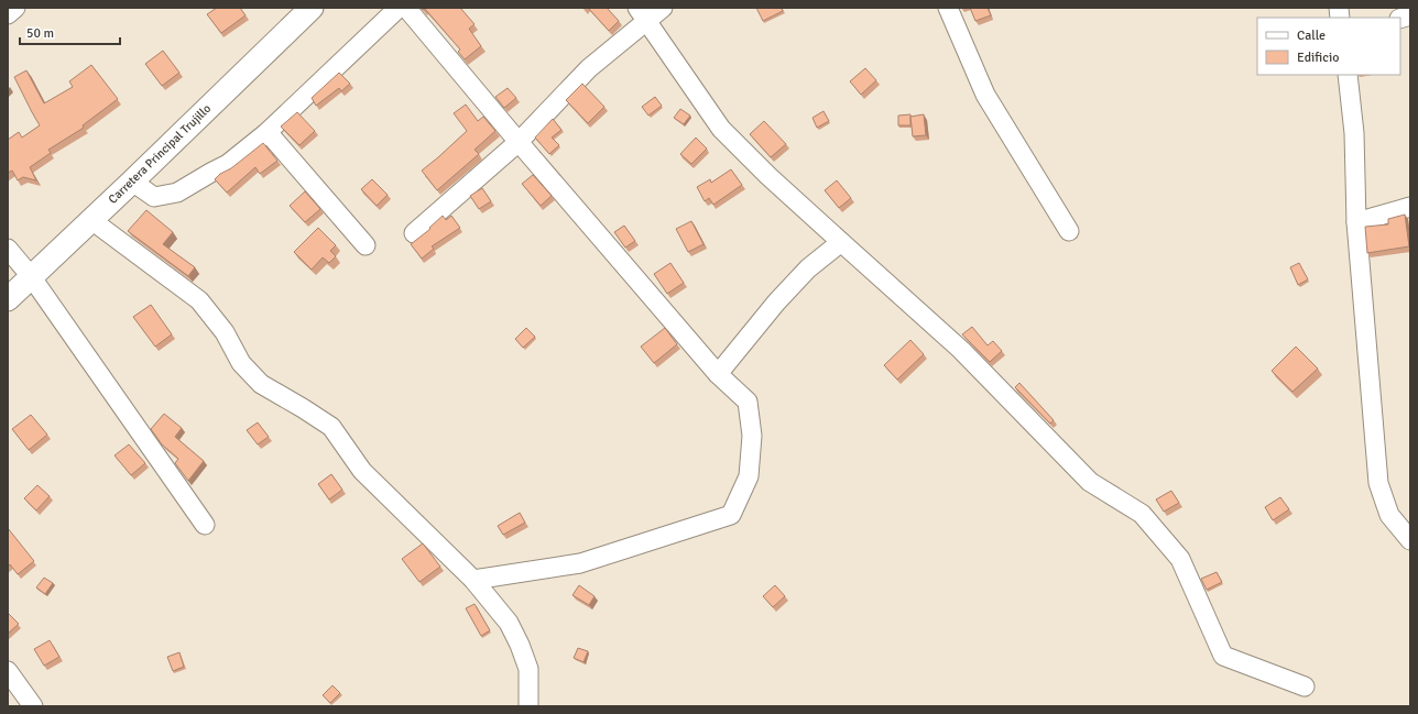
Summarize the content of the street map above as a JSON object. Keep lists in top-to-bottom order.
{
  "streets": {
    "main road": ["Carretera Principal Trujillo"]
  },
  "legend": ["Calle", "Edificio"],
  "scale_bar": "50 m"
}
